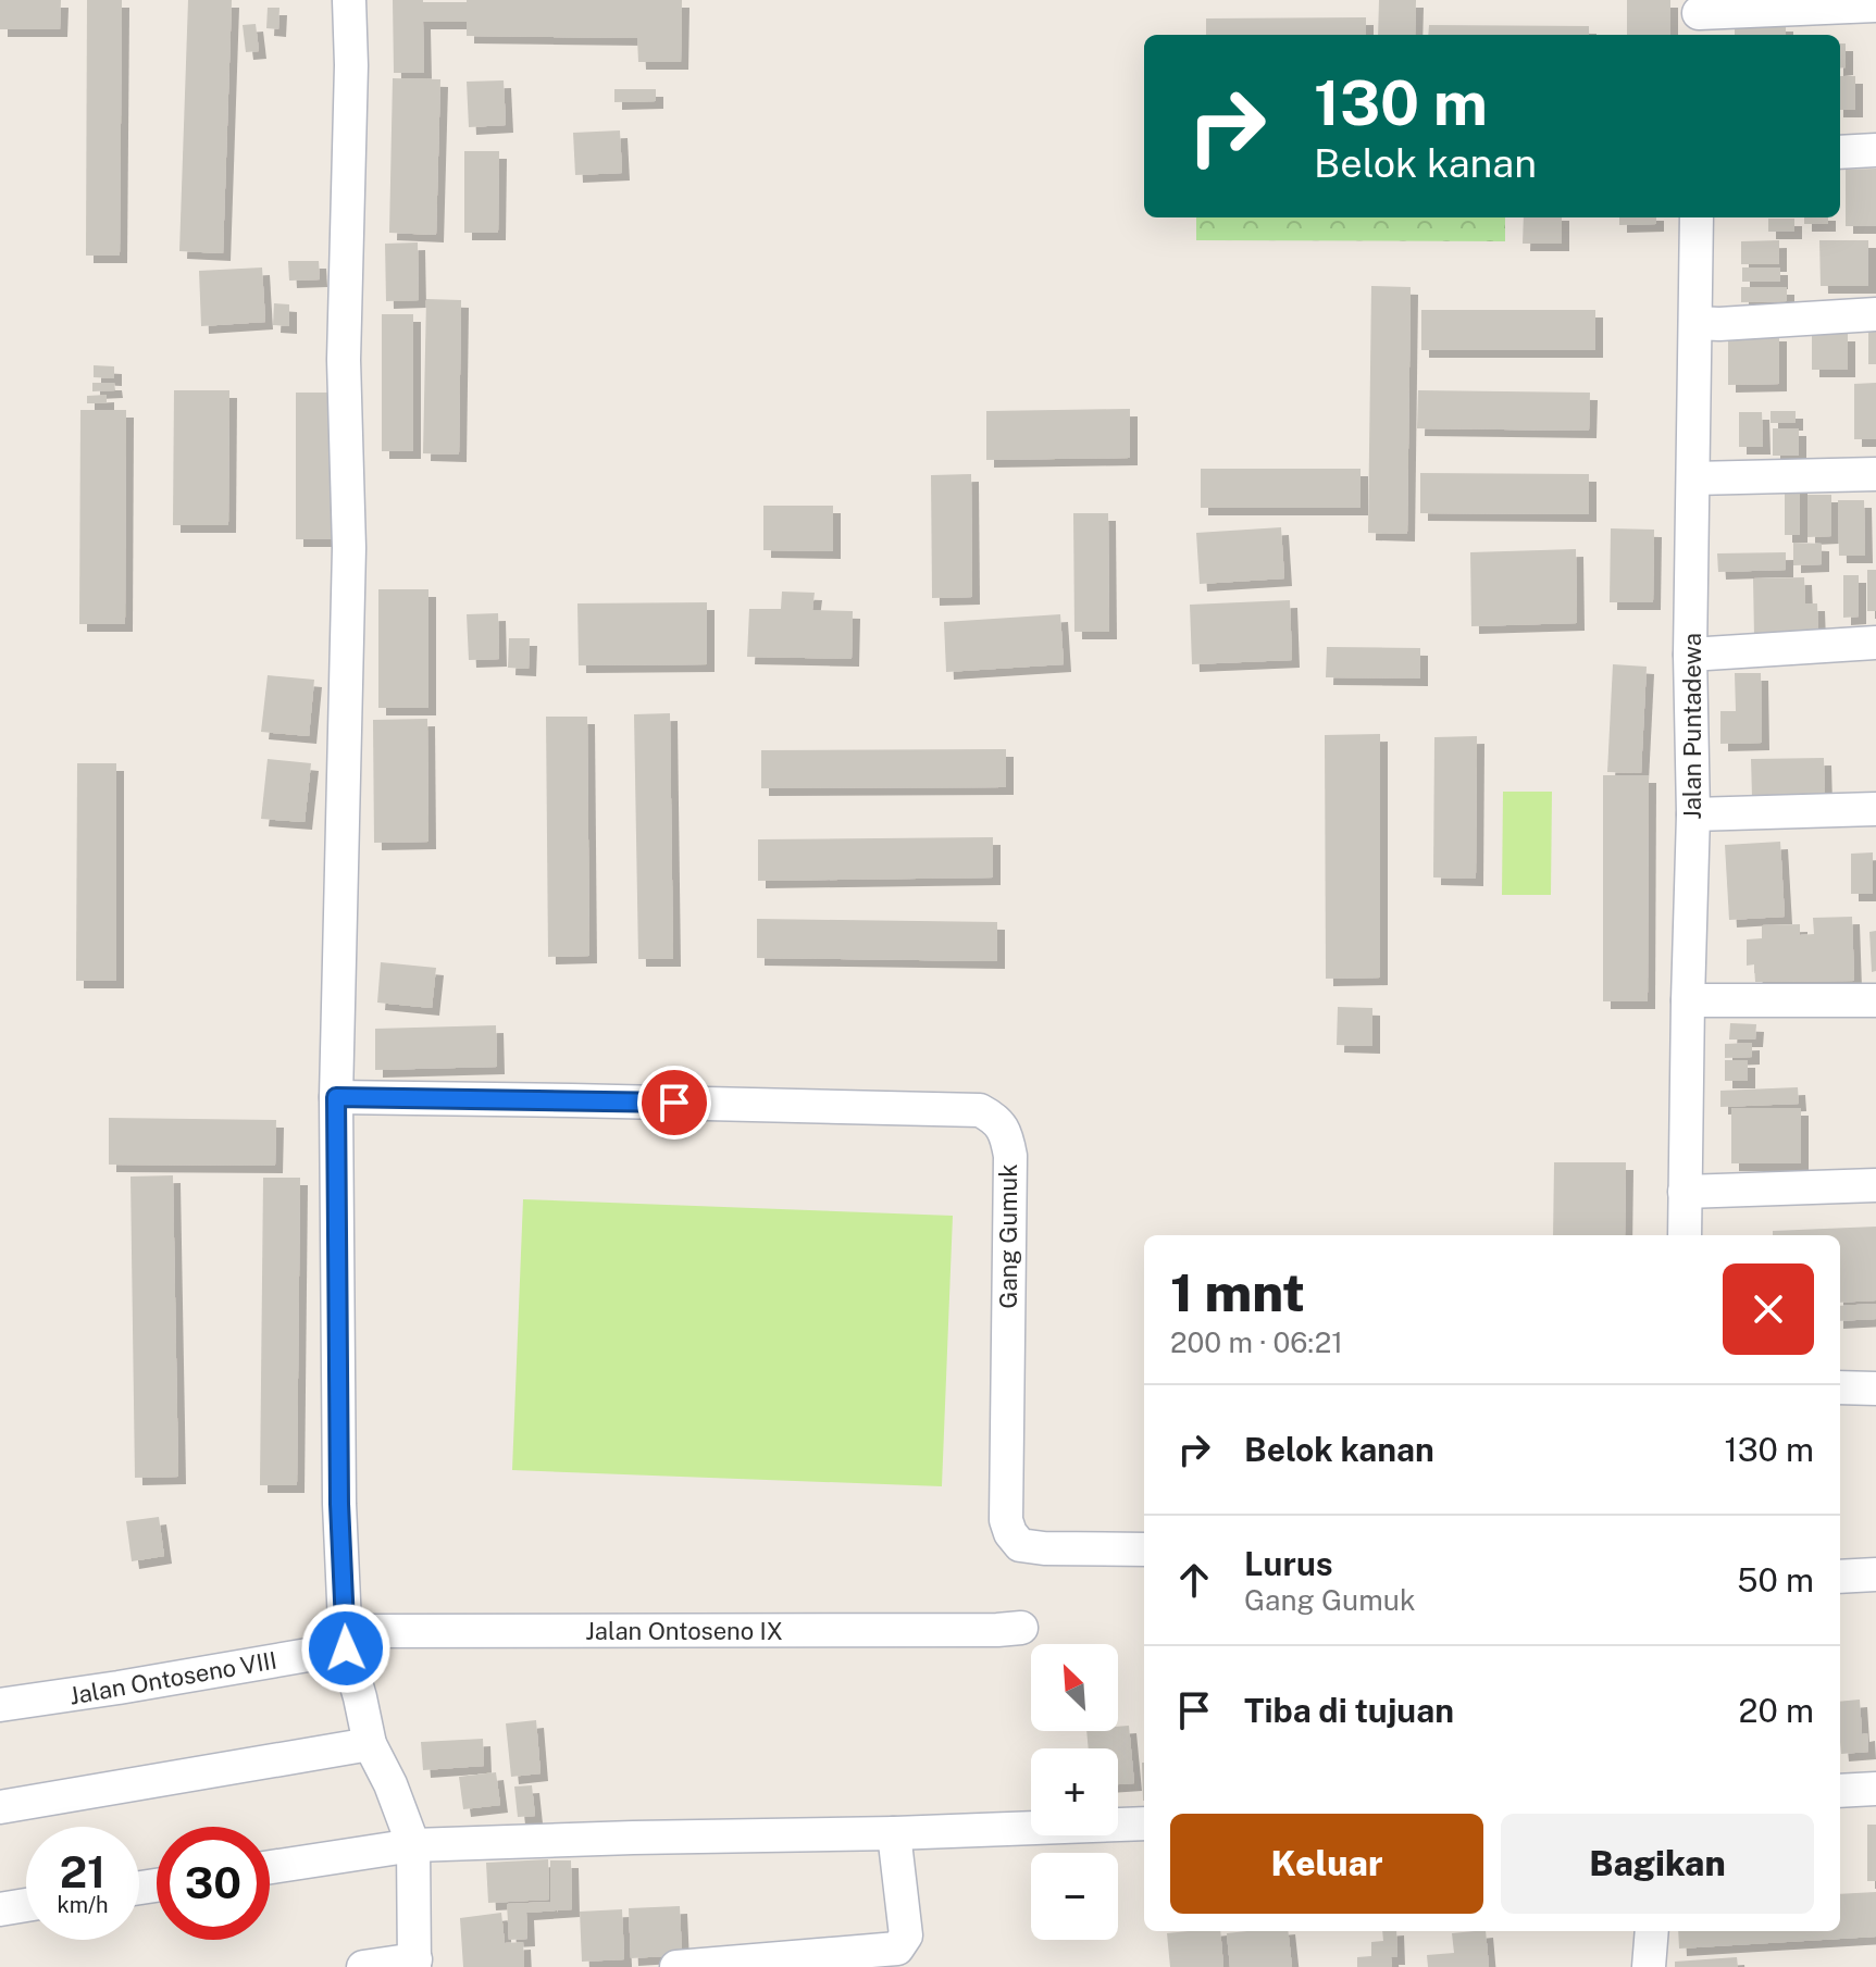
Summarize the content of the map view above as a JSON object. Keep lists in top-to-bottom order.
{
  "streets": {
    "street": [
      "Jalan Puntadewa",
      "Gang Gumuk",
      "Jalan Ontoseno IX",
      "Jalan Ontoseno VIII"
    ]
  },
  "crossings": [
    ["Jalan Ontoseno IX", "Jalan Ontoseno VIII"]
  ],
  "north": "top left",
  "page": {
    "turn": ["130 m", "Belok kanan"],
    "heading": ["1 mnt", "200 m · 06:21"],
    "list": [
      {
        "name": "Belok kanan",
        "value": "130 m"
      },
      {
        "name": "Lurus",
        "note": "Gang Gumuk",
        "value": "50 m"
      },
      {
        "name": "Tiba di tujuan",
        "value": "20 m"
      }
    ],
    "map_buttons": ["+", "−"],
    "buttons": ["Keluar", "Bagikan"],
    "speed": "21 km/h",
    "limit": "30"
  }
}
